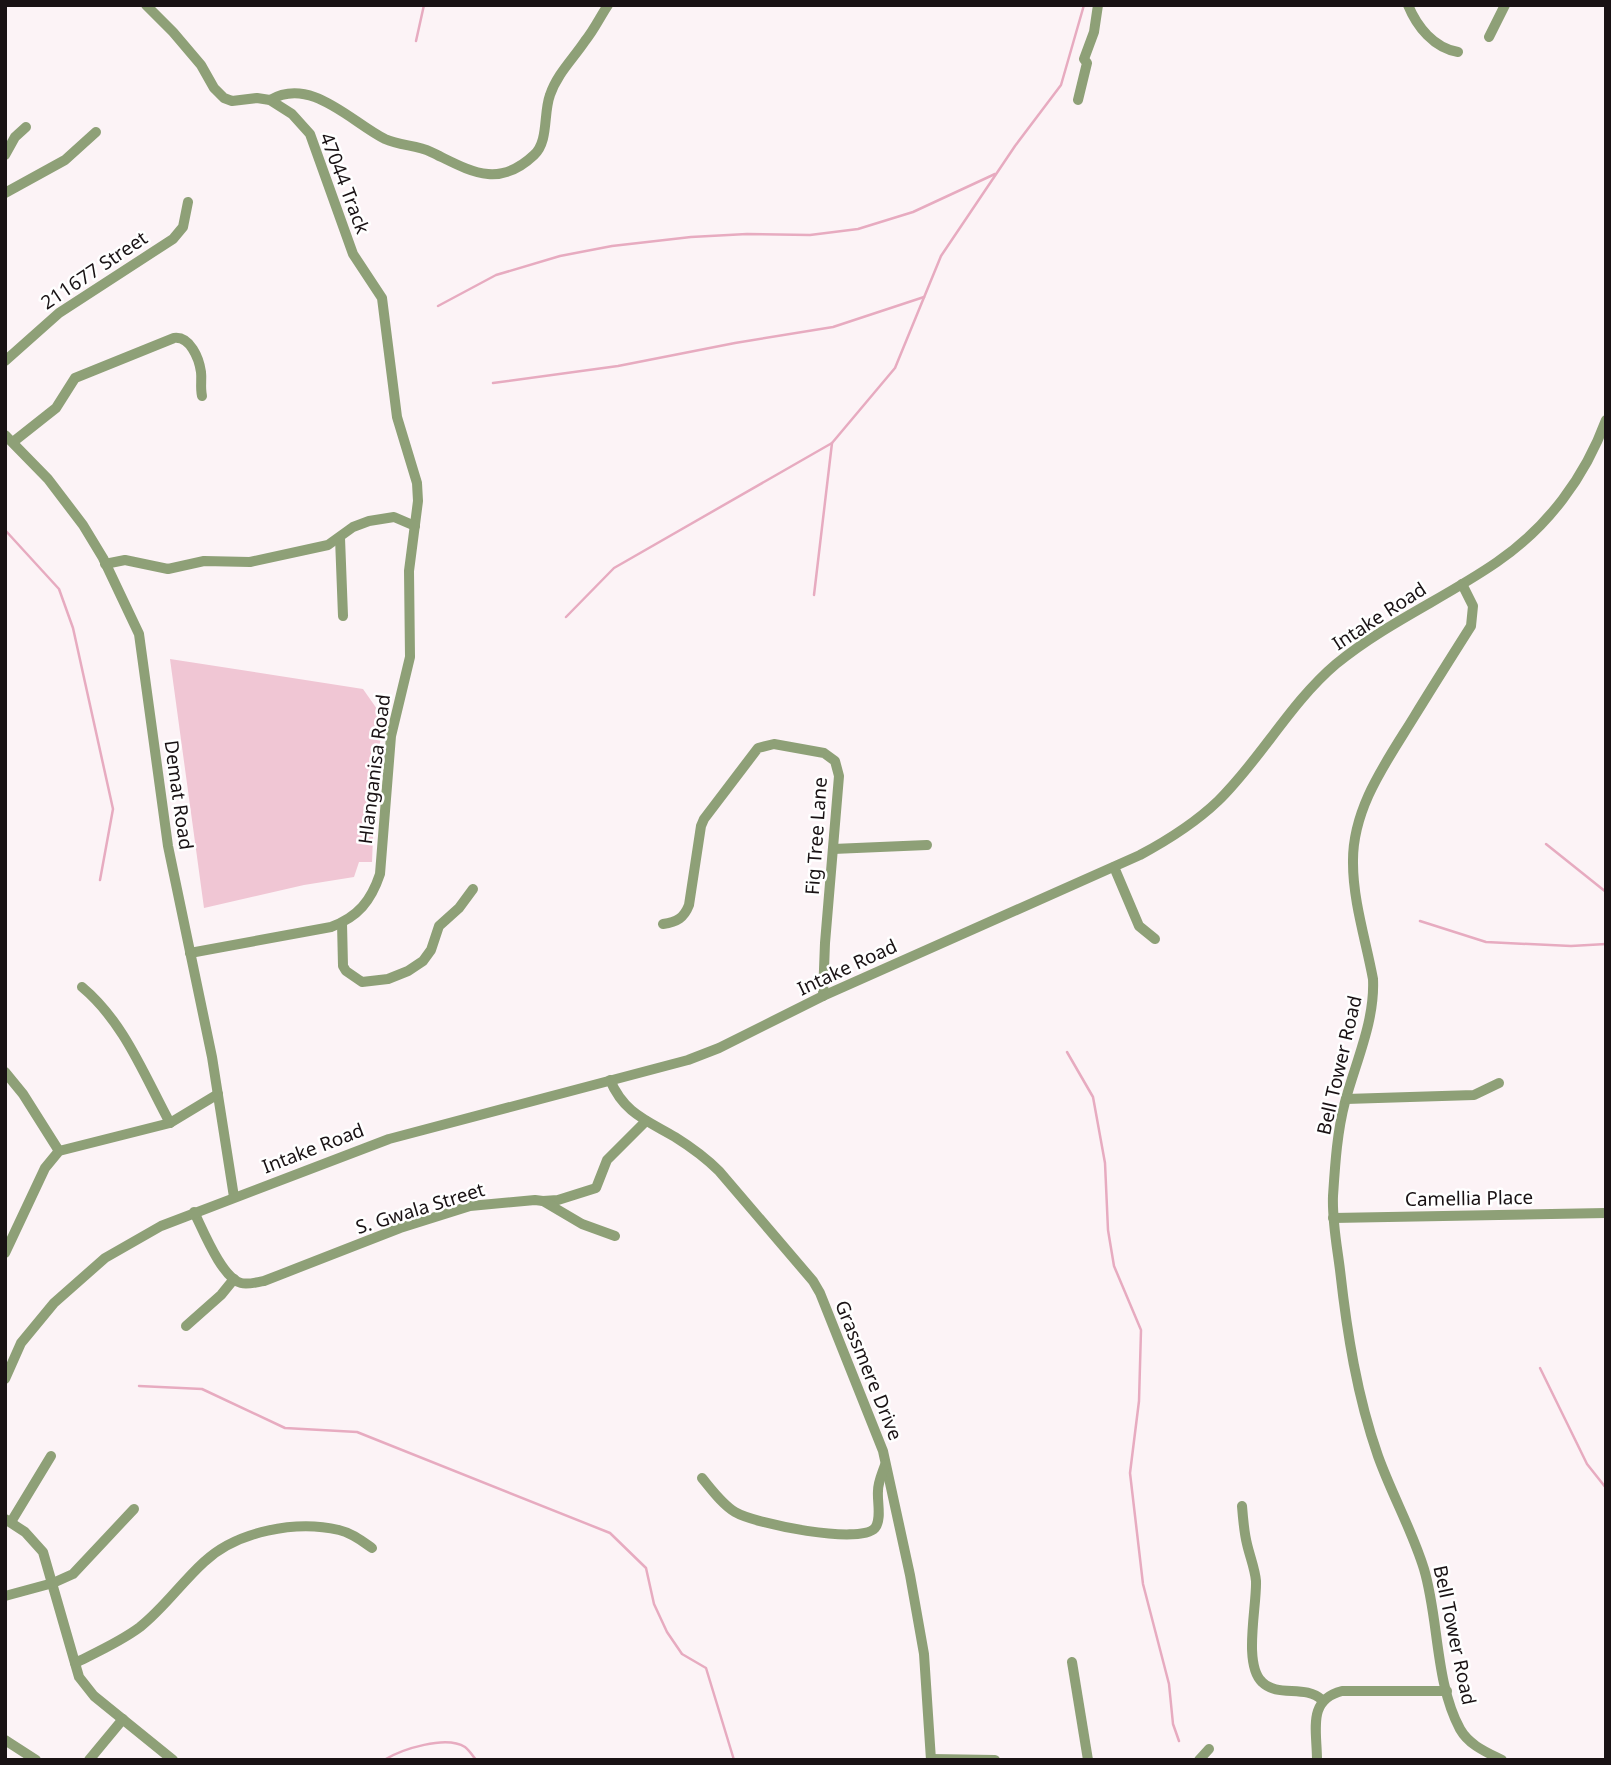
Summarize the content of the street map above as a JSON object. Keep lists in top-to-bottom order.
{
  "streets": {
    "street": [
      "47044 Track",
      "211677 Street",
      "Intake Road",
      "Hlanganisa Road",
      "Demat Road",
      "Fig Tree Lane",
      "Bell Tower Road",
      "Camellia Place",
      "S. Gwala Street",
      "Grassmere Drive"
    ]
  },
  "crossings": [
    ["47044 Track", "Hlanganisa Road"],
    ["Intake Road", "Demat Road"],
    ["Intake Road", "Fig Tree Lane"],
    ["Intake Road", "Bell Tower Road"],
    ["Intake Road", "Grassmere Drive"],
    ["Hlanganisa Road", "Demat Road"],
    ["Bell Tower Road", "Camellia Place"]
  ]
}
